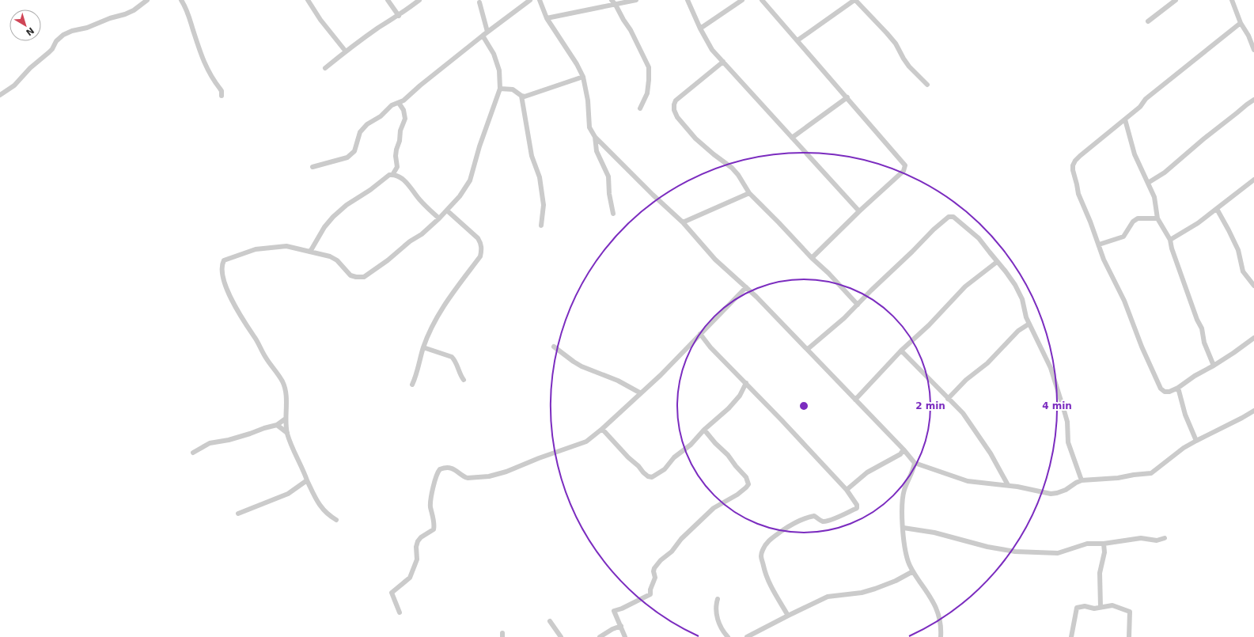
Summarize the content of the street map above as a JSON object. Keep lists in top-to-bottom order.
{
  "north": "bottom right",
  "rings": ["2 min", "4 min"]
}
